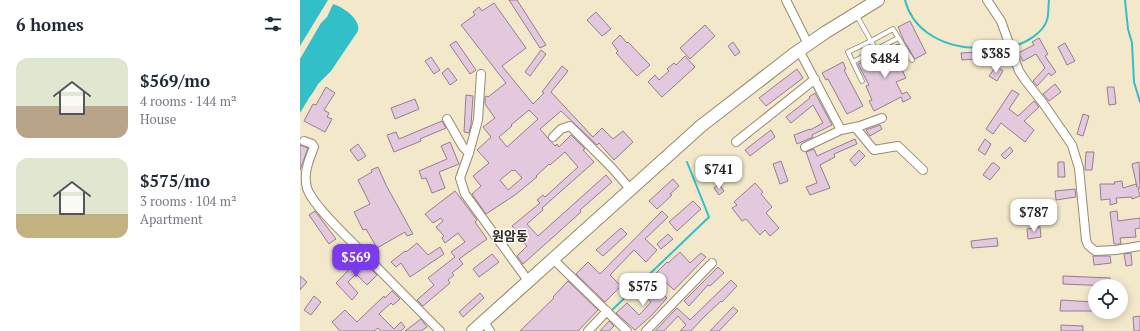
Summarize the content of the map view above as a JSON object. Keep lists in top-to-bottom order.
{
  "districts": ["원암동"],
  "page": {
    "heading": "6 homes",
    "price": [
      "$385",
      "$484",
      "$741",
      "$787",
      "$569",
      "$575"
    ],
    "list": [
      {
        "name": "$569/mo",
        "note": "4 rooms · 144 m² · House"
      },
      {
        "name": "$575/mo",
        "note": "3 rooms · 104 m² · Apartment"
      }
    ]
  }
}
